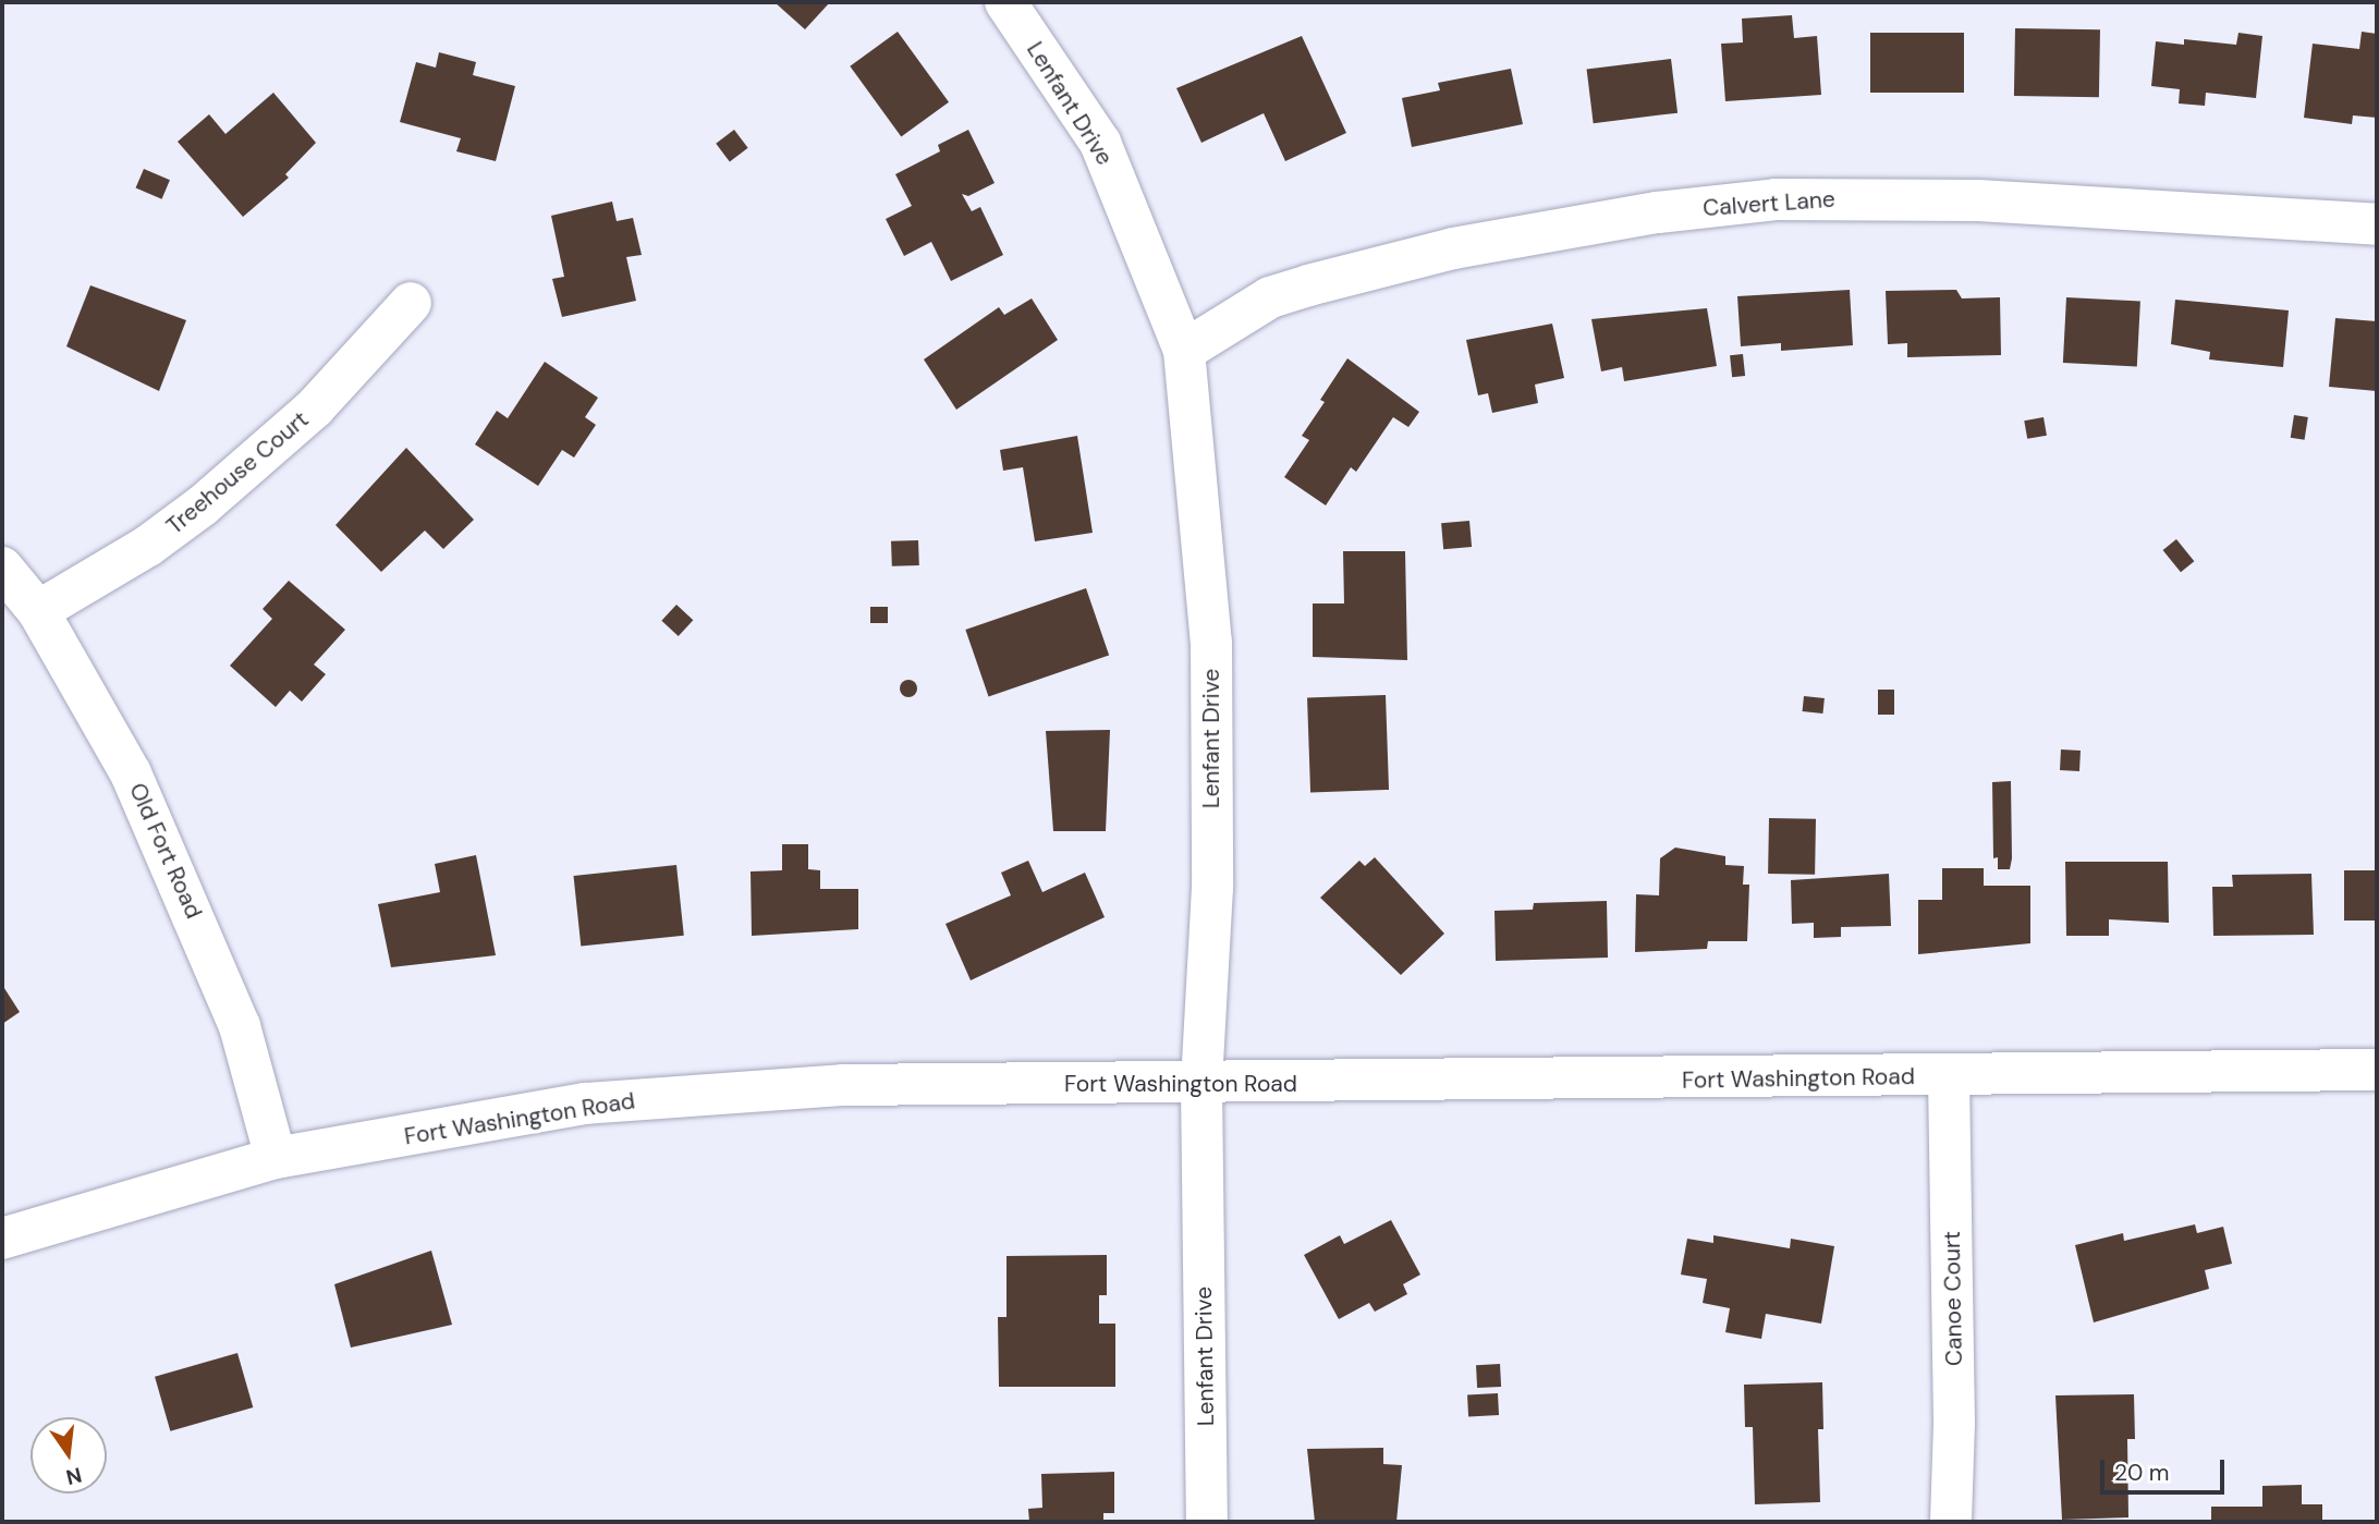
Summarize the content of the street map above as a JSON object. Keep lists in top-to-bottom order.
{
  "streets": {
    "street": [
      "Lenfant Drive",
      "Calvert Lane",
      "Treehouse Court",
      "Old Fort Road",
      "Fort Washington Road",
      "Canoe Court"
    ]
  },
  "crossings": [
    ["Lenfant Drive", "Calvert Lane"],
    ["Lenfant Drive", "Fort Washington Road"],
    ["Treehouse Court", "Old Fort Road"],
    ["Old Fort Road", "Fort Washington Road"],
    ["Fort Washington Road", "Canoe Court"]
  ],
  "scale_bar": "20 m",
  "north": "bottom"
}
